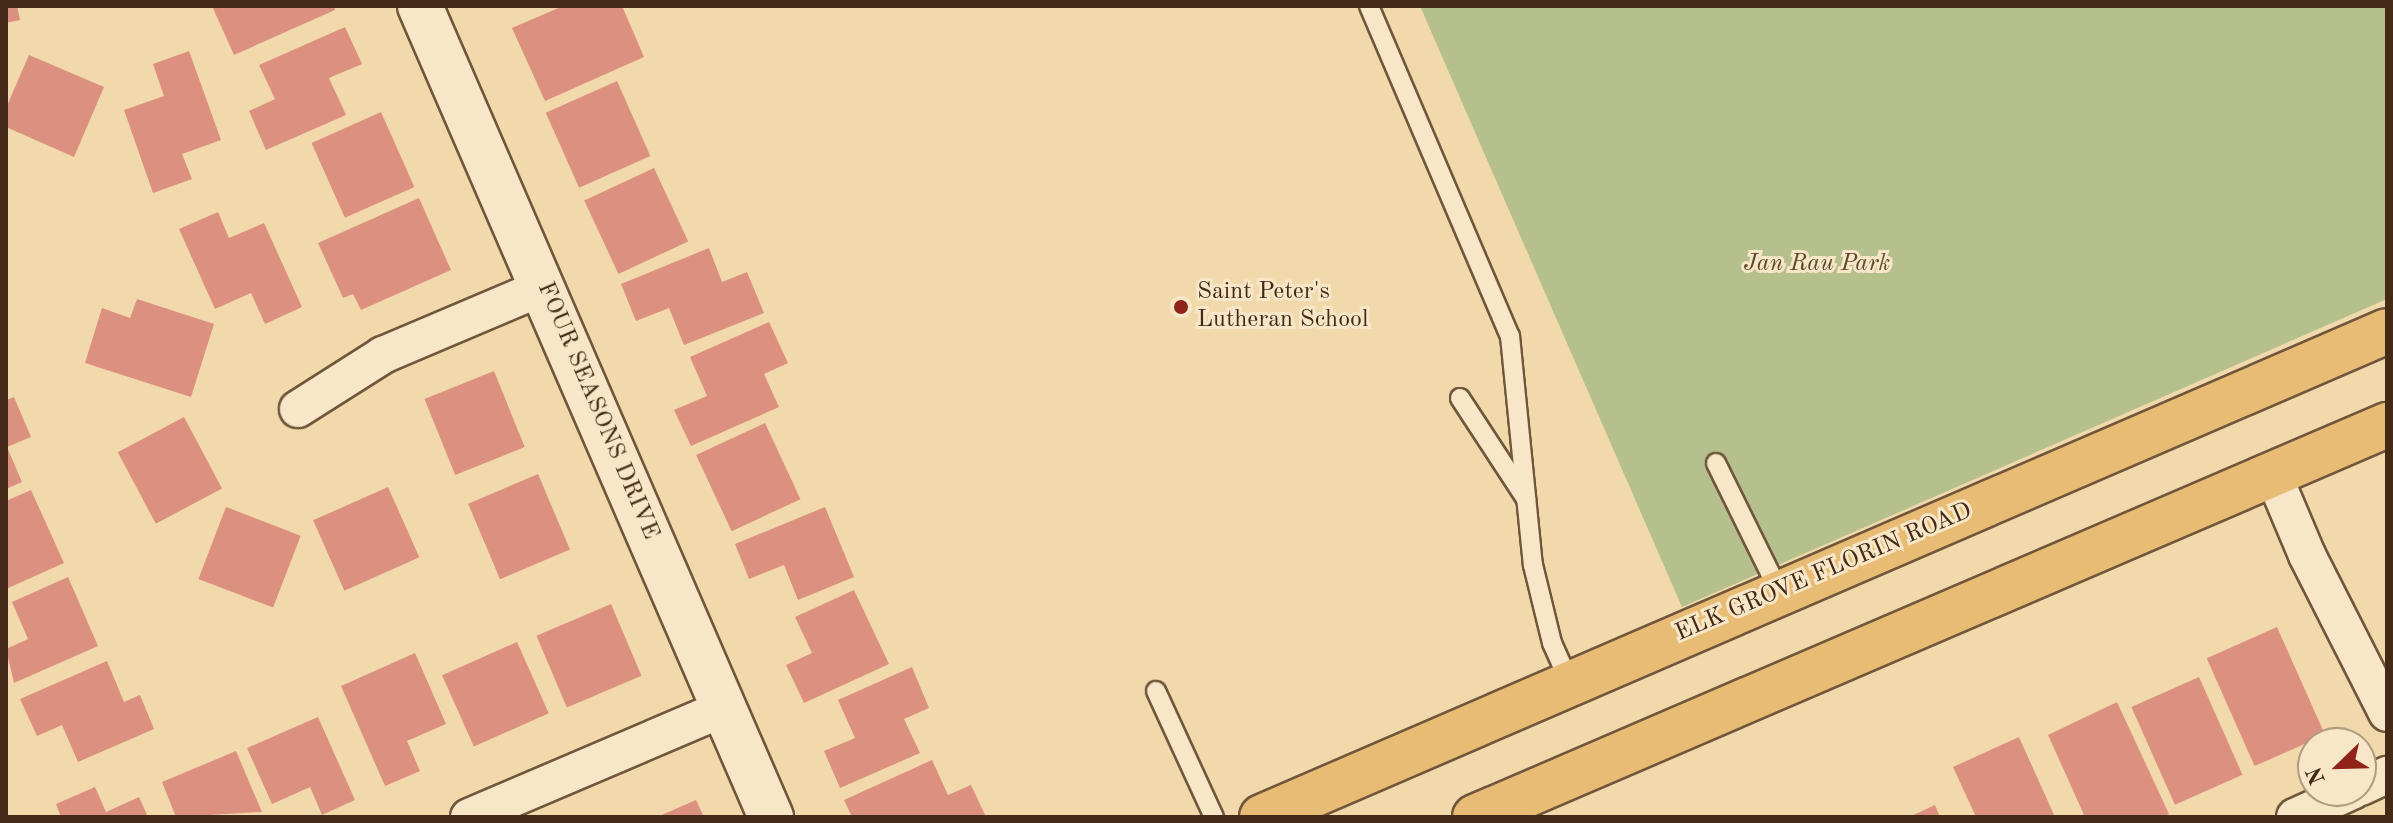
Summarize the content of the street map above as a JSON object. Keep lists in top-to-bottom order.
{
  "streets": {
    "main road": ["ELK GROVE FLORIN ROAD"],
    "street": ["FOUR SEASONS DRIVE"]
  },
  "parks": ["Jan Rau Park"],
  "places": ["Saint Peter's Lutheran School"],
  "north": "bottom left"
}
